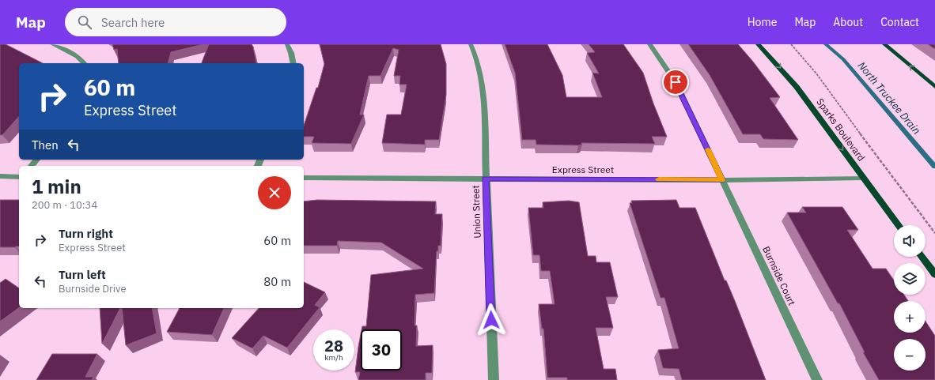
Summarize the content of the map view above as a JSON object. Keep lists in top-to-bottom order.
{
  "streets": {
    "main road": ["Sparks Boulevard"],
    "street": ["Express Street", "Union Street", "Burnside Court"]
  },
  "crossings": [
    ["Sparks Boulevard", "Express Street"],
    ["Express Street", "Union Street"],
    ["Express Street", "Burnside Court"]
  ],
  "one_way": ["Sparks Boulevard"],
  "water": ["North Truckee Drain"],
  "page": {
    "header": "Map",
    "search": "Search here",
    "nav": [
      "Home",
      "Map",
      "About",
      "Contact"
    ],
    "turn": ["60 m", "Express Street"],
    "then": "Then",
    "heading": ["1 min", "200 m · 10:34"],
    "list": [
      {
        "name": "Turn right",
        "note": "Express Street",
        "value": "60 m"
      },
      {
        "name": "Turn left",
        "note": "Burnside Drive",
        "value": "80 m"
      }
    ],
    "map_buttons": ["+", "−"],
    "speed": "28 km/h",
    "limit": "30"
  }
}
